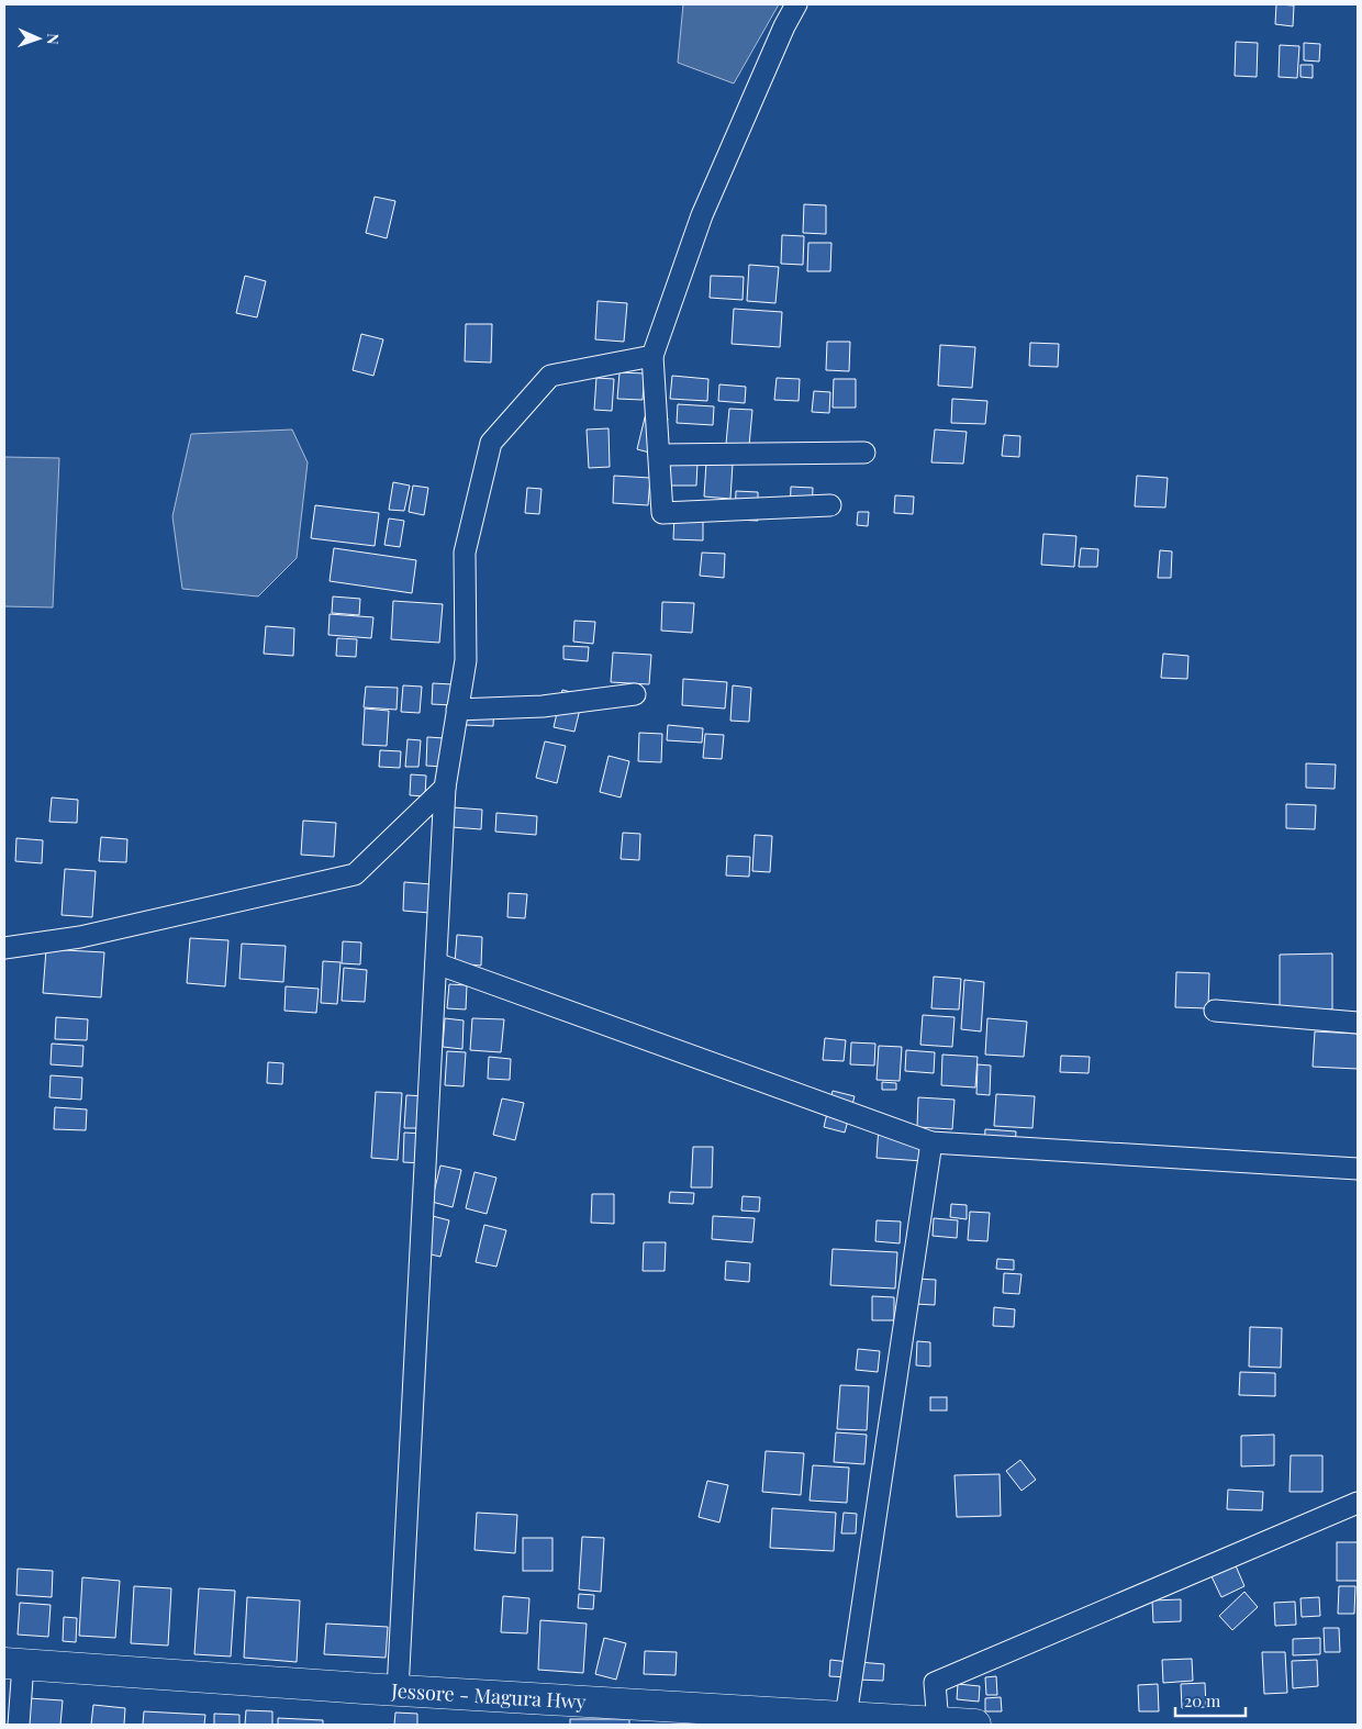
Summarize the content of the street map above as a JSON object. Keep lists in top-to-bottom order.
{
  "streets": {
    "highway": ["Jessore - Magura Hwy"]
  },
  "scale_bar": "20 m",
  "north": "right"
}
